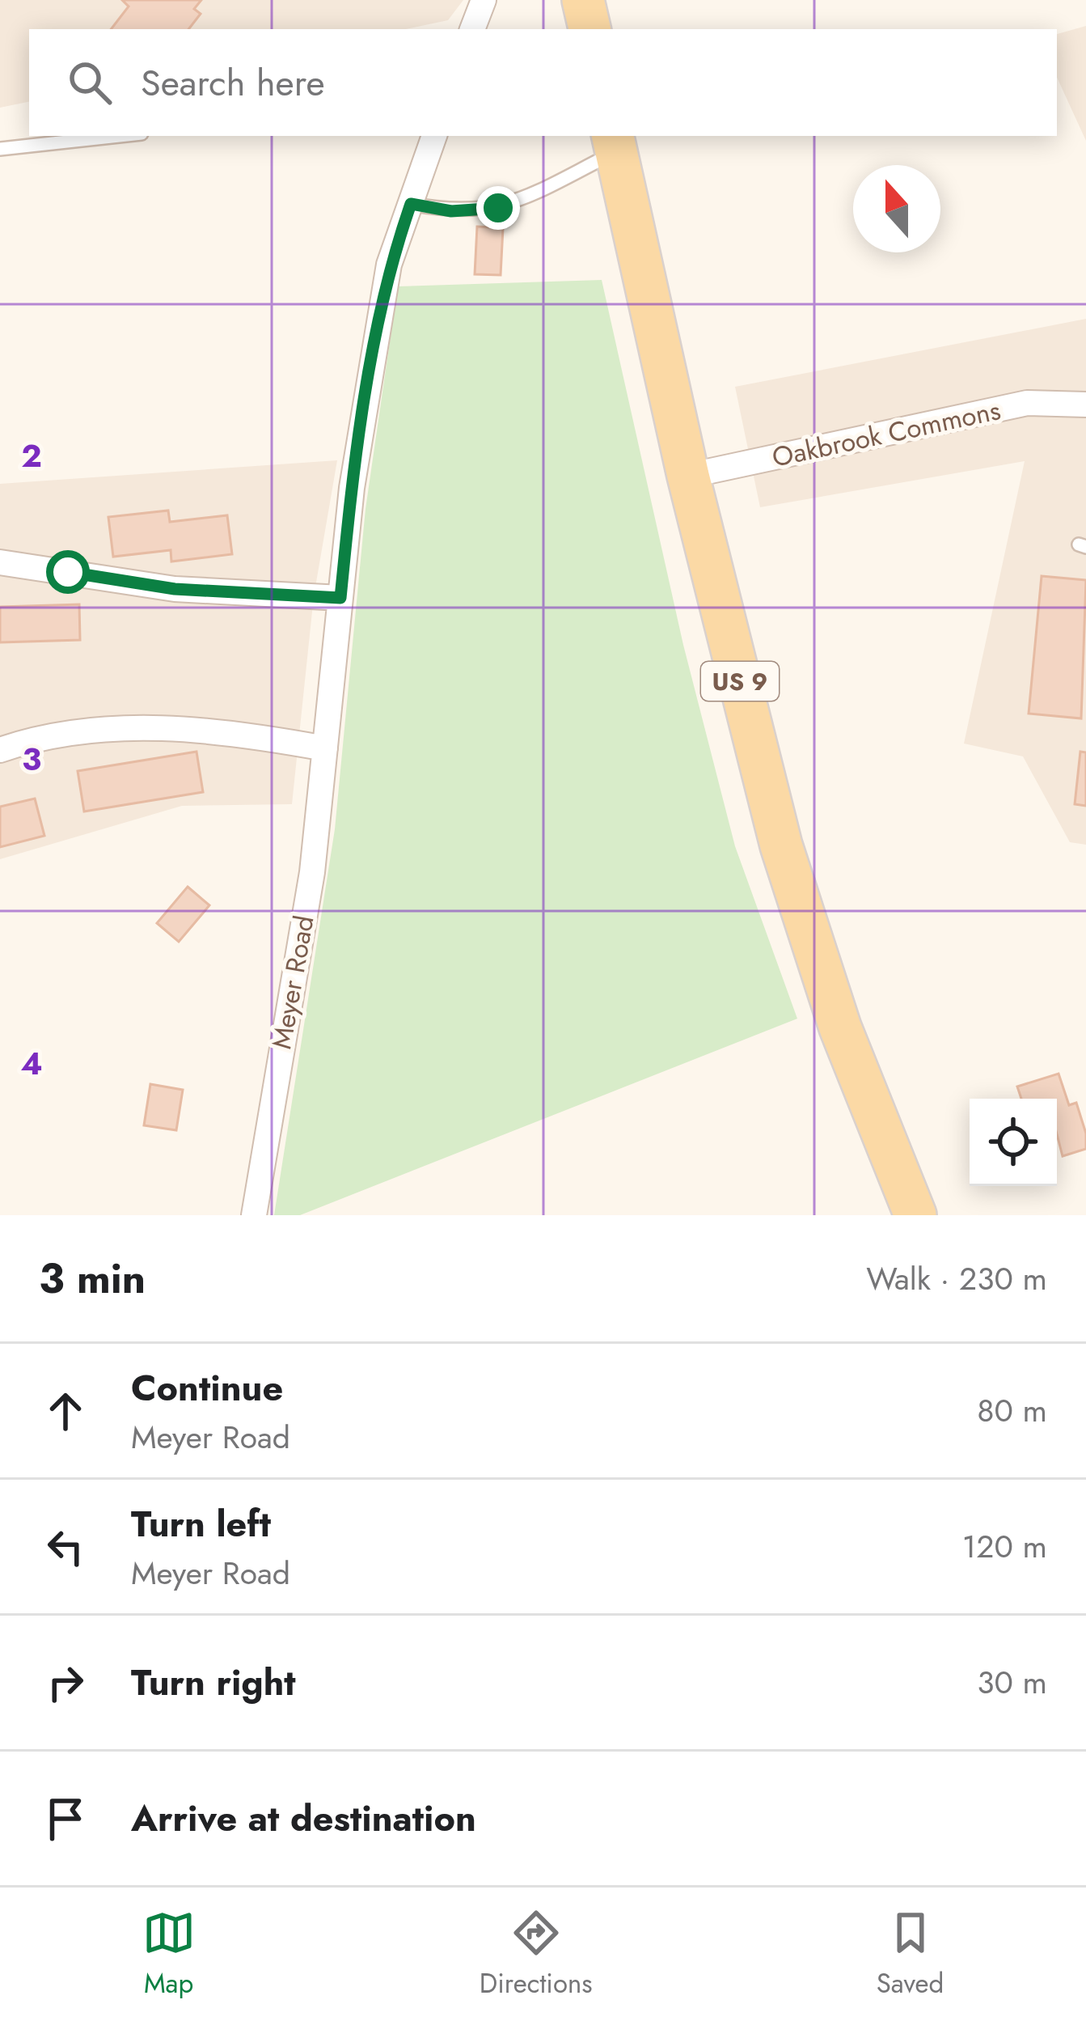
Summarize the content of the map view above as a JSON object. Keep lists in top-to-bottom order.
{
  "streets": {
    "main road": ["US 9"],
    "street": ["Oakbrook Commons", "Meyer Road"]
  },
  "crossings": [
    ["Oakbrook Commons", "US 9"]
  ],
  "north": "top",
  "page": {
    "search": "Search here",
    "heading": ["3 min", "Walk · 230 m"],
    "list": [
      ["Continue", "Meyer Road", "80 m"],
      ["Turn left", "Meyer Road", "120 m"],
      ["Turn right", "30 m"],
      "Arrive at destination"
    ],
    "nav": ["Map", "Directions", "Saved"]
  },
  "grid": {
    "rows": ["2", "3", "4"]
  }
}
